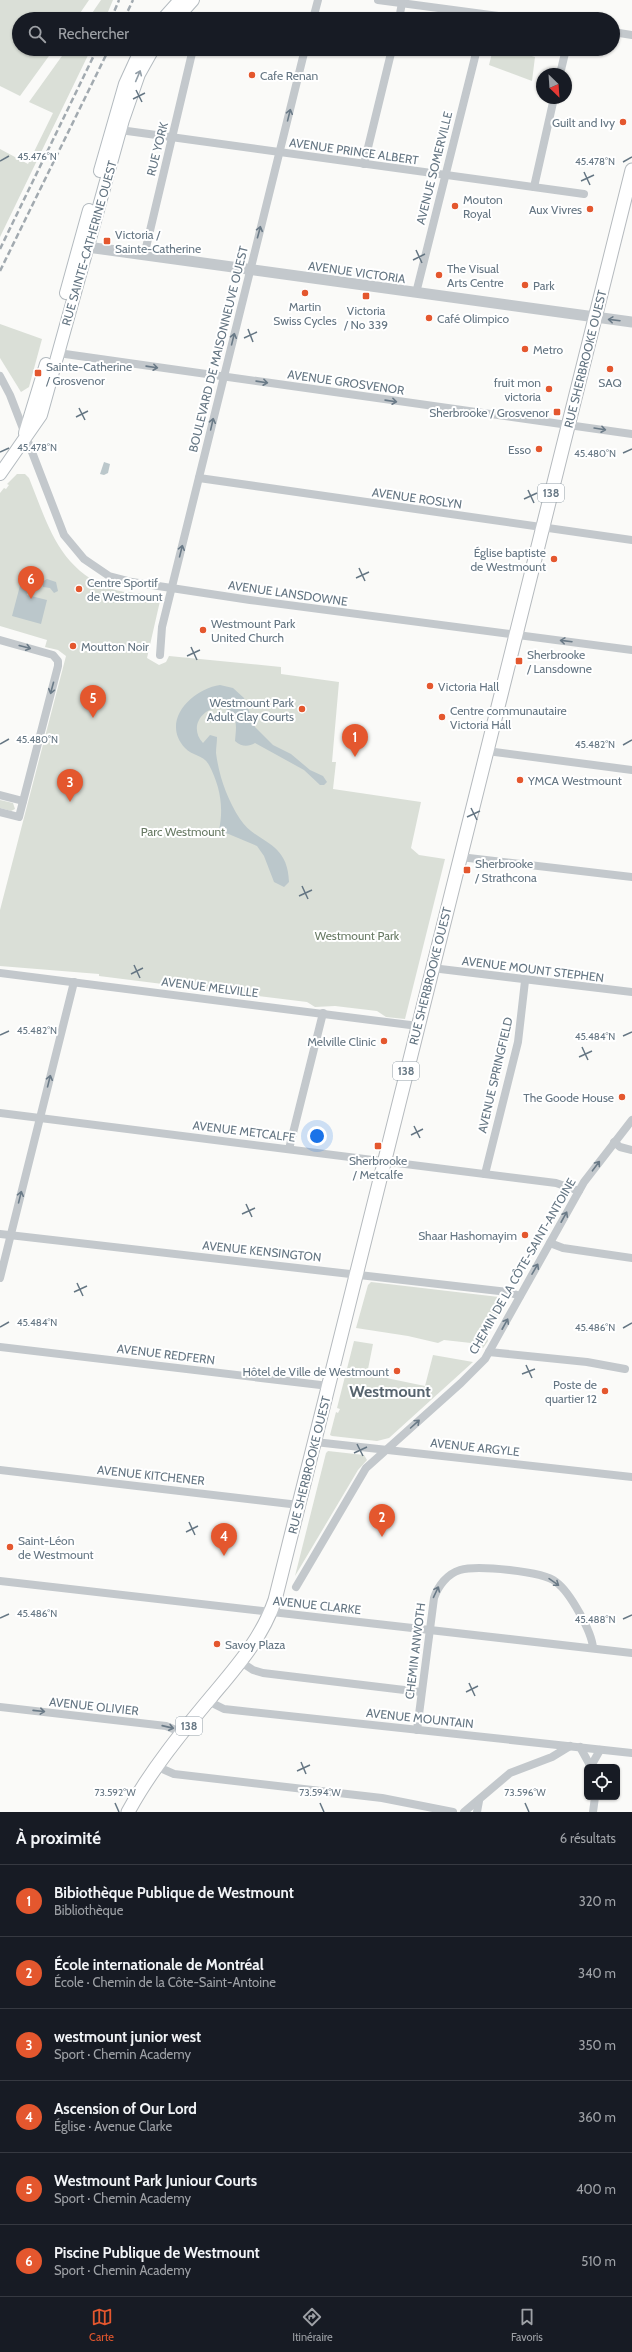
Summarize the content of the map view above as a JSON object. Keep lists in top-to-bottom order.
{
  "streets": {
    "main road": ["RUE SAINTE-CATHERINE OUEST", "RUE SHERBROOKE OUEST", "138"],
    "street": [
      "RUE YORK",
      "AVENUE PRINCE ALBERT",
      "AVENUE SOMERVILLE",
      "AVENUE VICTORIA",
      "BOULEVARD DE MAISONNEUVE OUEST",
      "AVENUE GROSVENOR",
      "AVENUE ROSLYN",
      "AVENUE LANSDOWNE",
      "AVENUE MOUNT STEPHEN",
      "AVENUE MELVILLE",
      "AVENUE SPRINGFIELD",
      "AVENUE METCALFE",
      "AVENUE KENSINGTON",
      "CHEMIN DE LA CÔTE-SAINT-ANTOINE",
      "AVENUE REDFERN",
      "AVENUE ARGYLE",
      "AVENUE KITCHENER",
      "AVENUE CLARKE",
      "CHEMIN ANWOTH",
      "AVENUE OLIVIER",
      "AVENUE MOUNTAIN"
    ]
  },
  "crossings": [
    ["RUE YORK", "AVENUE PRINCE ALBERT"],
    ["RUE YORK", "AVENUE VICTORIA"],
    ["AVENUE PRINCE ALBERT", "AVENUE SOMERVILLE"],
    ["AVENUE PRINCE ALBERT", "RUE SAINTE-CATHERINE OUEST"],
    ["AVENUE PRINCE ALBERT", "BOULEVARD DE MAISONNEUVE OUEST"],
    ["AVENUE SOMERVILLE", "AVENUE VICTORIA"],
    ["RUE SAINTE-CATHERINE OUEST", "AVENUE VICTORIA"],
    ["RUE SAINTE-CATHERINE OUEST", "AVENUE GROSVENOR"],
    ["RUE SAINTE-CATHERINE OUEST", "AVENUE LANSDOWNE"],
    ["AVENUE VICTORIA", "BOULEVARD DE MAISONNEUVE OUEST"],
    ["AVENUE VICTORIA", "RUE SHERBROOKE OUEST"],
    ["BOULEVARD DE MAISONNEUVE OUEST", "AVENUE GROSVENOR"],
    ["BOULEVARD DE MAISONNEUVE OUEST", "AVENUE ROSLYN"],
    ["BOULEVARD DE MAISONNEUVE OUEST", "AVENUE LANSDOWNE"],
    ["RUE SHERBROOKE OUEST", "AVENUE GROSVENOR"],
    ["RUE SHERBROOKE OUEST", "AVENUE ROSLYN"],
    ["RUE SHERBROOKE OUEST", "AVENUE LANSDOWNE"],
    ["RUE SHERBROOKE OUEST", "AVENUE MOUNT STEPHEN"],
    ["RUE SHERBROOKE OUEST", "AVENUE MELVILLE"],
    ["RUE SHERBROOKE OUEST", "AVENUE METCALFE"],
    ["RUE SHERBROOKE OUEST", "AVENUE KENSINGTON"],
    ["RUE SHERBROOKE OUEST", "AVENUE REDFERN"],
    ["RUE SHERBROOKE OUEST", "AVENUE ARGYLE"],
    ["RUE SHERBROOKE OUEST", "AVENUE KITCHENER"],
    ["RUE SHERBROOKE OUEST", "AVENUE CLARKE"],
    ["RUE SHERBROOKE OUEST", "AVENUE OLIVIER"],
    ["RUE SHERBROOKE OUEST", "AVENUE MOUNTAIN"],
    ["AVENUE MOUNT STEPHEN", "AVENUE SPRINGFIELD"],
    ["AVENUE SPRINGFIELD", "AVENUE METCALFE"],
    ["AVENUE METCALFE", "CHEMIN DE LA CÔTE-SAINT-ANTOINE"],
    ["AVENUE KENSINGTON", "CHEMIN DE LA CÔTE-SAINT-ANTOINE"],
    ["CHEMIN DE LA CÔTE-SAINT-ANTOINE", "AVENUE ARGYLE"],
    ["AVENUE CLARKE", "CHEMIN ANWOTH"],
    ["CHEMIN ANWOTH", "AVENUE MOUNTAIN"]
  ],
  "one_way": [
    "BOULEVARD DE MAISONNEUVE OUEST",
    "AVENUE GROSVENOR",
    "CHEMIN DE LA CÔTE-SAINT-ANTOINE",
    "AVENUE OLIVIER"
  ],
  "districts": ["Westmount"],
  "parks": ["Parc Westmount", "Westmount Park"],
  "places": {
    "other": [
      "Cafe Renan",
      "Guilt and Ivy",
      "Mouton Royal",
      "Aux Vivres",
      "The Visual Arts Centre",
      "Park",
      "Martin Swiss Cycles",
      "Café Olimpico",
      "Metro",
      "SAQ",
      "fruit mon victoria",
      "Esso",
      "Église baptiste de Westmount",
      "Centre Sportif de Westmount",
      "Westmount Park United Church",
      "Moutton Noir",
      "Victoria Hall",
      "Westmount Park Adult Clay Courts",
      "Centre communautaire Victoria Hall",
      "YMCA Westmount",
      "Melville Clinic",
      "The Goode House",
      "Shaar Hashomayim",
      "Hôtel de Ville de Westmount",
      "Poste de quartier 12",
      "Saint-Léon de Westmount",
      "Savoy Plaza"
    ],
    "transit": [
      "Victoria / Sainte-Catherine",
      "Victoria / No 339",
      "Sainte-Catherine / Grosvenor",
      "Sherbrooke / Grosvenor",
      "Sherbrooke / Lansdowne",
      "Sherbrooke / Strathcona",
      "Sherbrooke / Metcalfe"
    ]
  },
  "north": "bottom right",
  "page": {
    "search": "Rechercher",
    "pins": [
      "6",
      "5",
      "1",
      "3",
      "2",
      "4"
    ],
    "heading": ["À proximité", "6 résultats"],
    "list": [
      {
        "mark": "1",
        "name": "Bibiothèque Publique de Westmount",
        "note": "Bibliothèque",
        "value": "320 m"
      },
      {
        "mark": "2",
        "name": "École internationale de Montréal",
        "note": "École · Chemin de la Côte-Saint-Antoine",
        "value": "340 m"
      },
      {
        "mark": "3",
        "name": "westmount junior west",
        "note": "Sport · Chemin Academy",
        "value": "350 m"
      },
      {
        "mark": "4",
        "name": "Ascension of Our Lord",
        "note": "Église · Avenue Clarke",
        "value": "360 m"
      },
      {
        "mark": "5",
        "name": "Westmount Park Juniour Courts",
        "note": "Sport · Chemin Academy",
        "value": "400 m"
      },
      {
        "mark": "6",
        "name": "Piscine Publique de Westmount",
        "note": "Sport · Chemin Academy",
        "value": "510 m"
      }
    ],
    "nav": ["Carte", "Itinéraire", "Favoris"]
  },
  "coordinates": [
    "45.476°N",
    "45.478°N",
    "45.480°N",
    "45.482°N",
    "45.484°N",
    "45.486°N",
    "45.488°N",
    "73.592°W",
    "73.594°W",
    "73.596°W"
  ]
}
